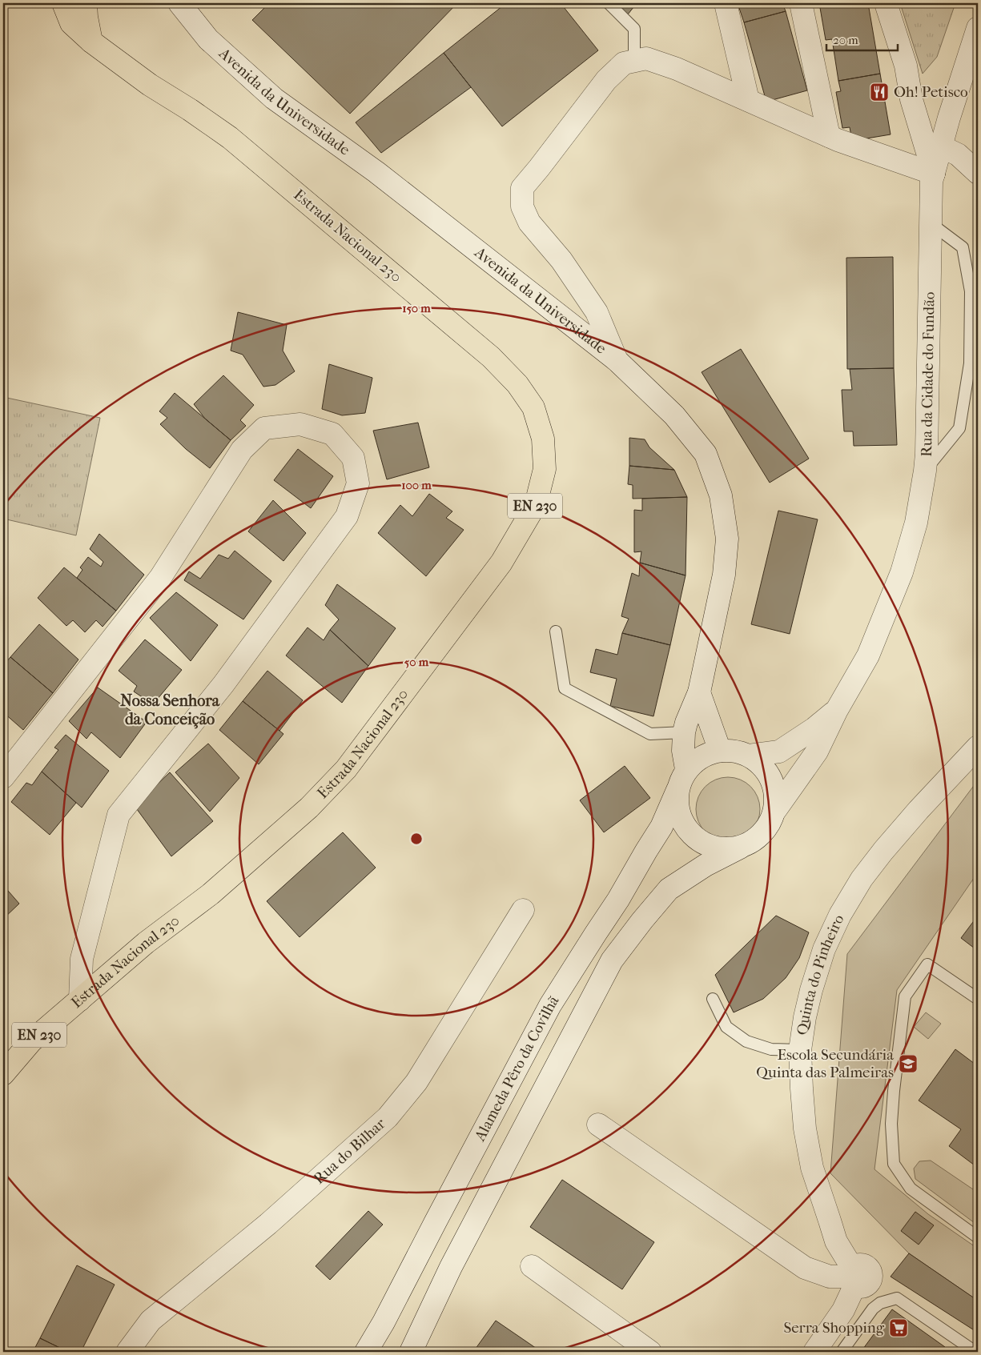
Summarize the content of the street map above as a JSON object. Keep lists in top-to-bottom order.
{
  "streets": {
    "main road": ["Estrada Nacional 230", "EN 230"],
    "street": [
      "Avenida da Universidade",
      "Rua da Cidade do Fundão",
      "Quinta do Pinheiro",
      "Alameda Pêro da Covilhã",
      "Rua do Bilhar"
    ]
  },
  "crossings": [
    ["Avenida da Universidade", "Rua da Cidade do Fundão"],
    ["Avenida da Universidade", "Alameda Pêro da Covilhã"],
    ["Rua da Cidade do Fundão", "Alameda Pêro da Covilhã"]
  ],
  "districts": ["Nossa Senhora da Conceição"],
  "places": {
    "restaurant": ["Oh! Petisco"],
    "school or university": ["Escola Secundária Quinta das Palmeiras"],
    "supermarket": ["Serra Shopping"]
  },
  "scale_bar": "20 m",
  "rings": ["150 m", "100 m", "50 m"]
}
